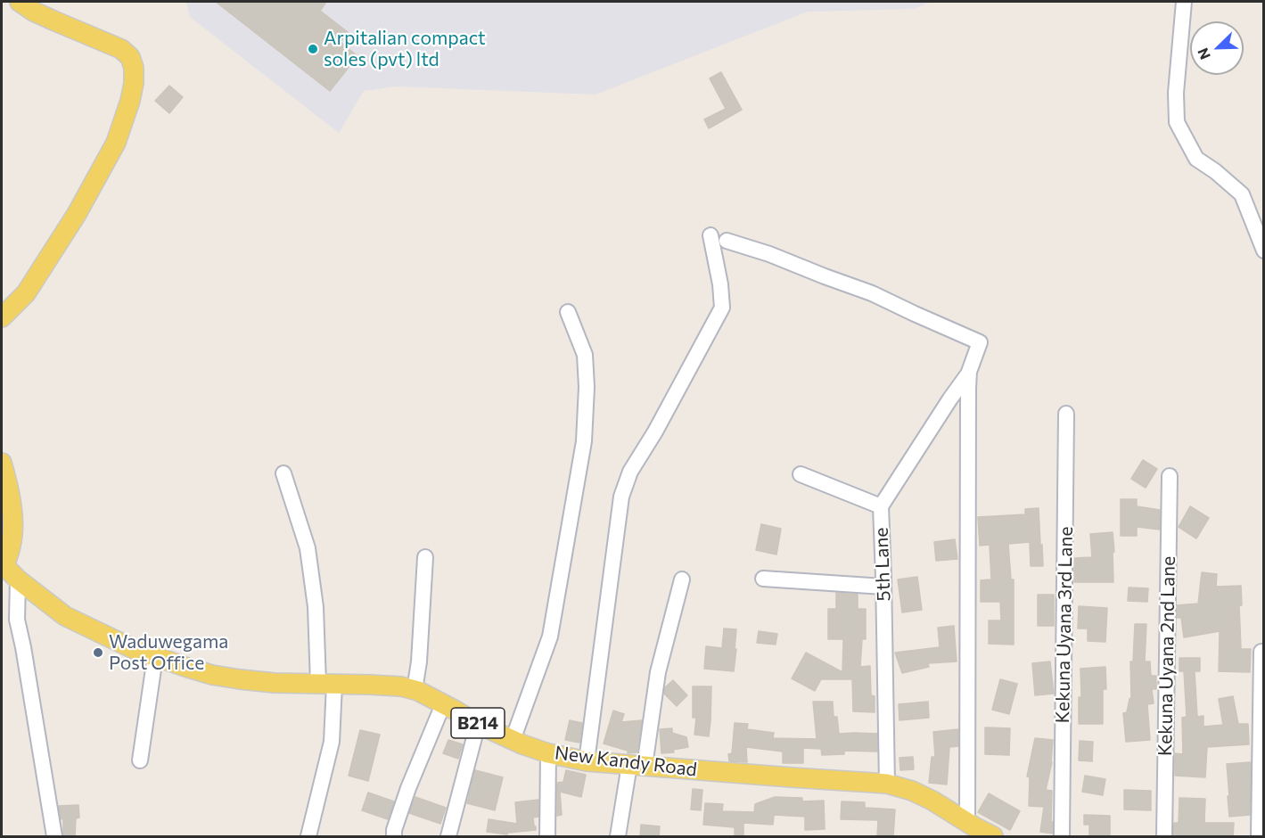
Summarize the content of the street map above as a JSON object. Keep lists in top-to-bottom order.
{
  "streets": {
    "main road": ["B214", "New Kandy Road"],
    "street": ["5th Lane", "Kekuna Uyana 3rd Lane", "Kekuna Uyana 2nd Lane"]
  },
  "crossings": [
    ["5th Lane", "New Kandy Road"]
  ],
  "places": ["Arpitalian compact soles (pvt) ltd", "Waduwegama Post Office"],
  "north": "bottom left"
}
